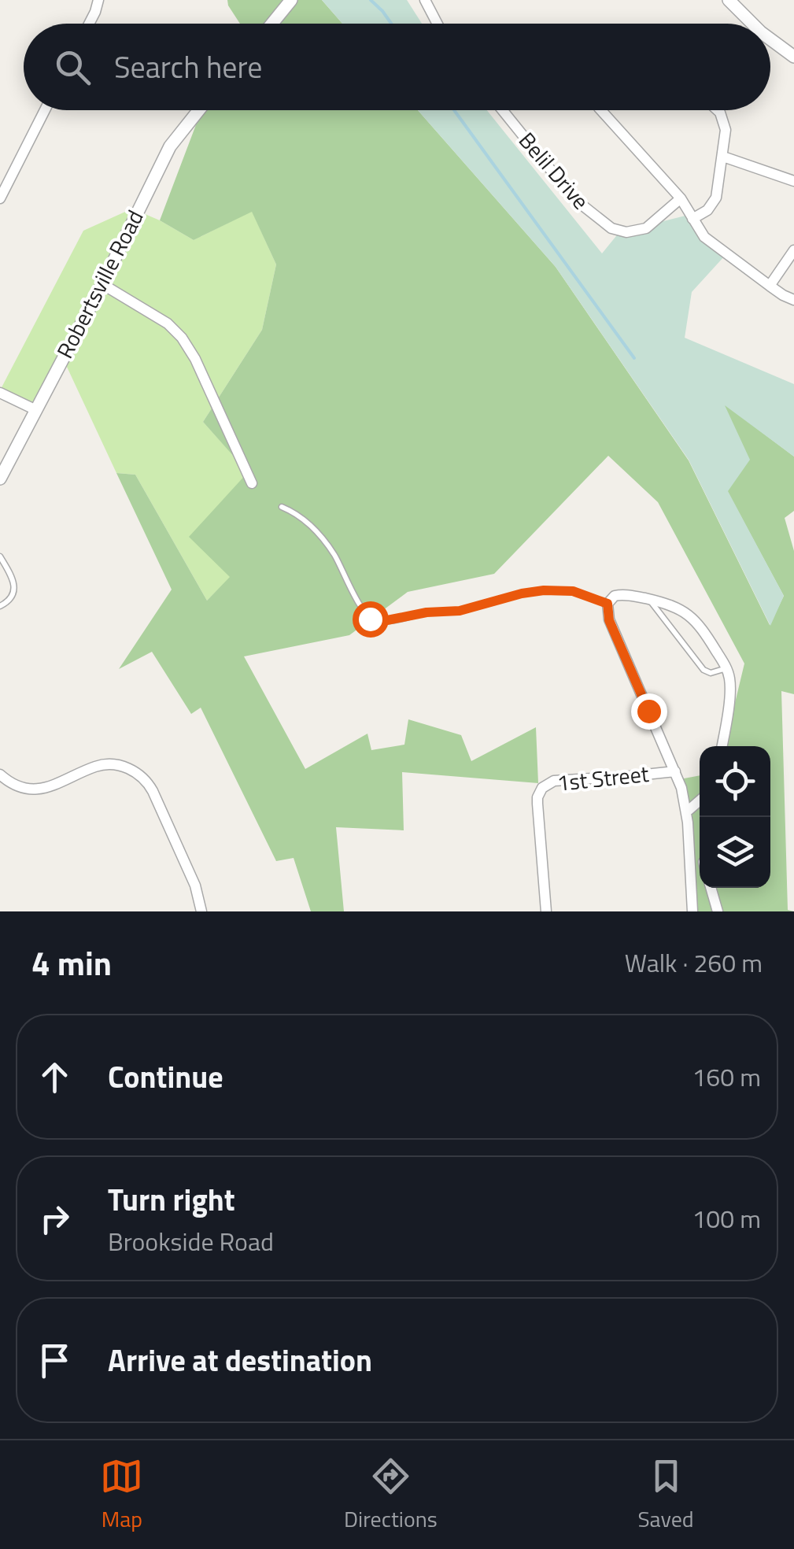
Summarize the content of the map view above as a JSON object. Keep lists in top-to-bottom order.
{
  "streets": {
    "street": ["Belil Drive", "Robertsville Road", "1st Street"]
  },
  "page": {
    "search": "Search here",
    "heading": ["4 min", "Walk · 260 m"],
    "list": [
      ["Continue", "160 m"],
      ["Turn right", "Brookside Road", "100 m"],
      "Arrive at destination"
    ],
    "nav": ["Map", "Directions", "Saved"]
  }
}
